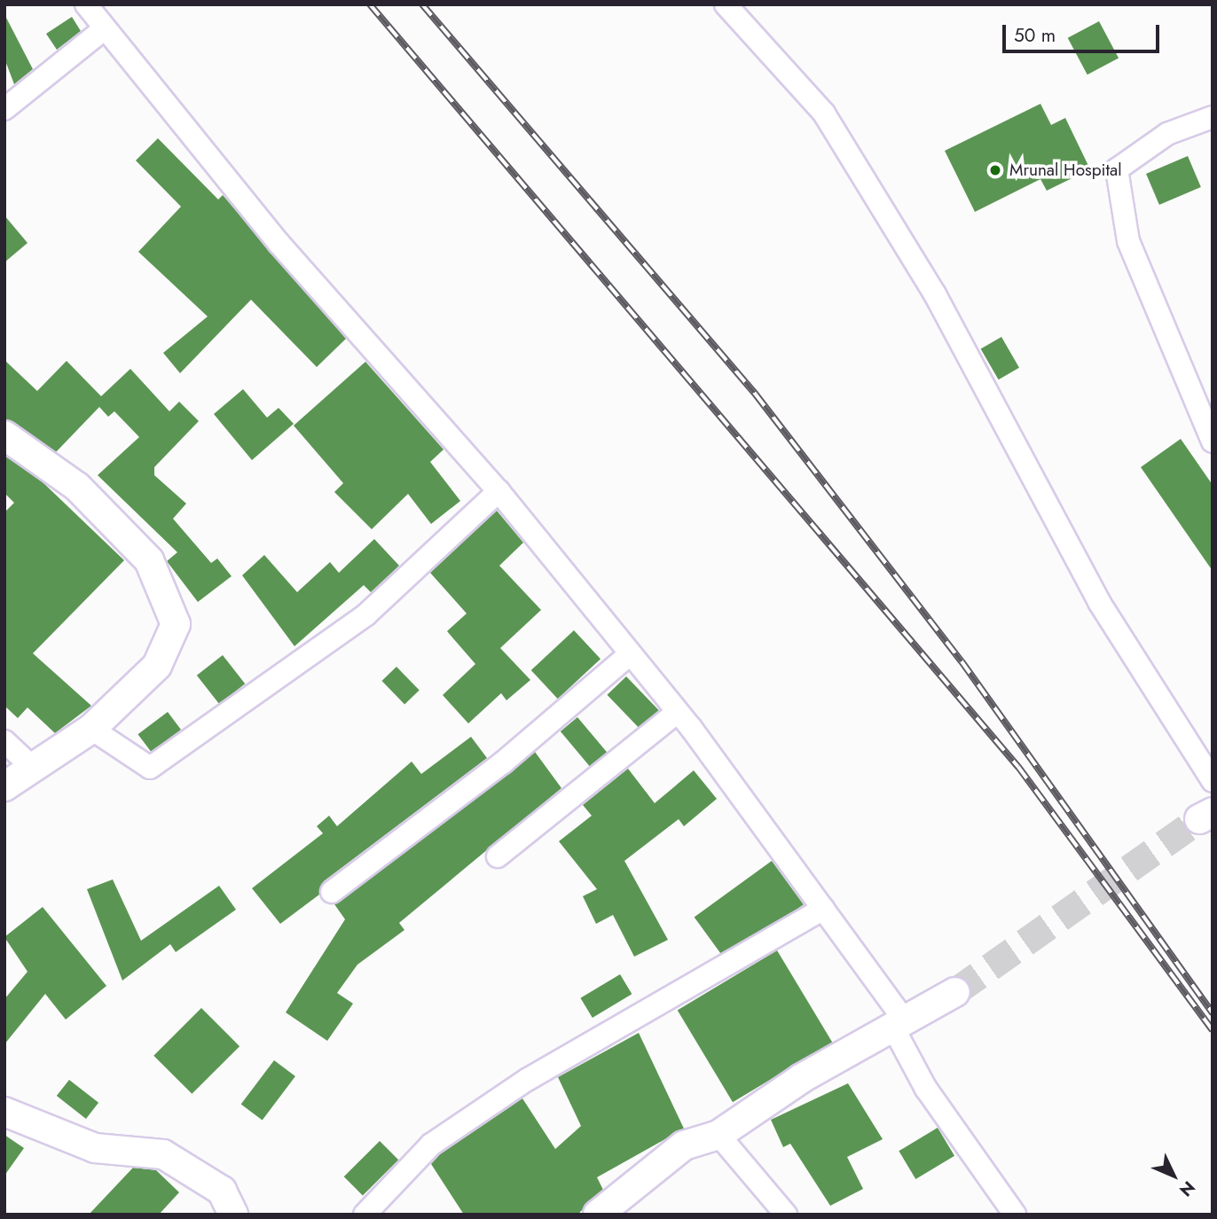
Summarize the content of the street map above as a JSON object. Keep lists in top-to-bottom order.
{
  "places": ["Mrunal Hospital"],
  "scale_bar": "50 m",
  "north": "bottom right"
}
